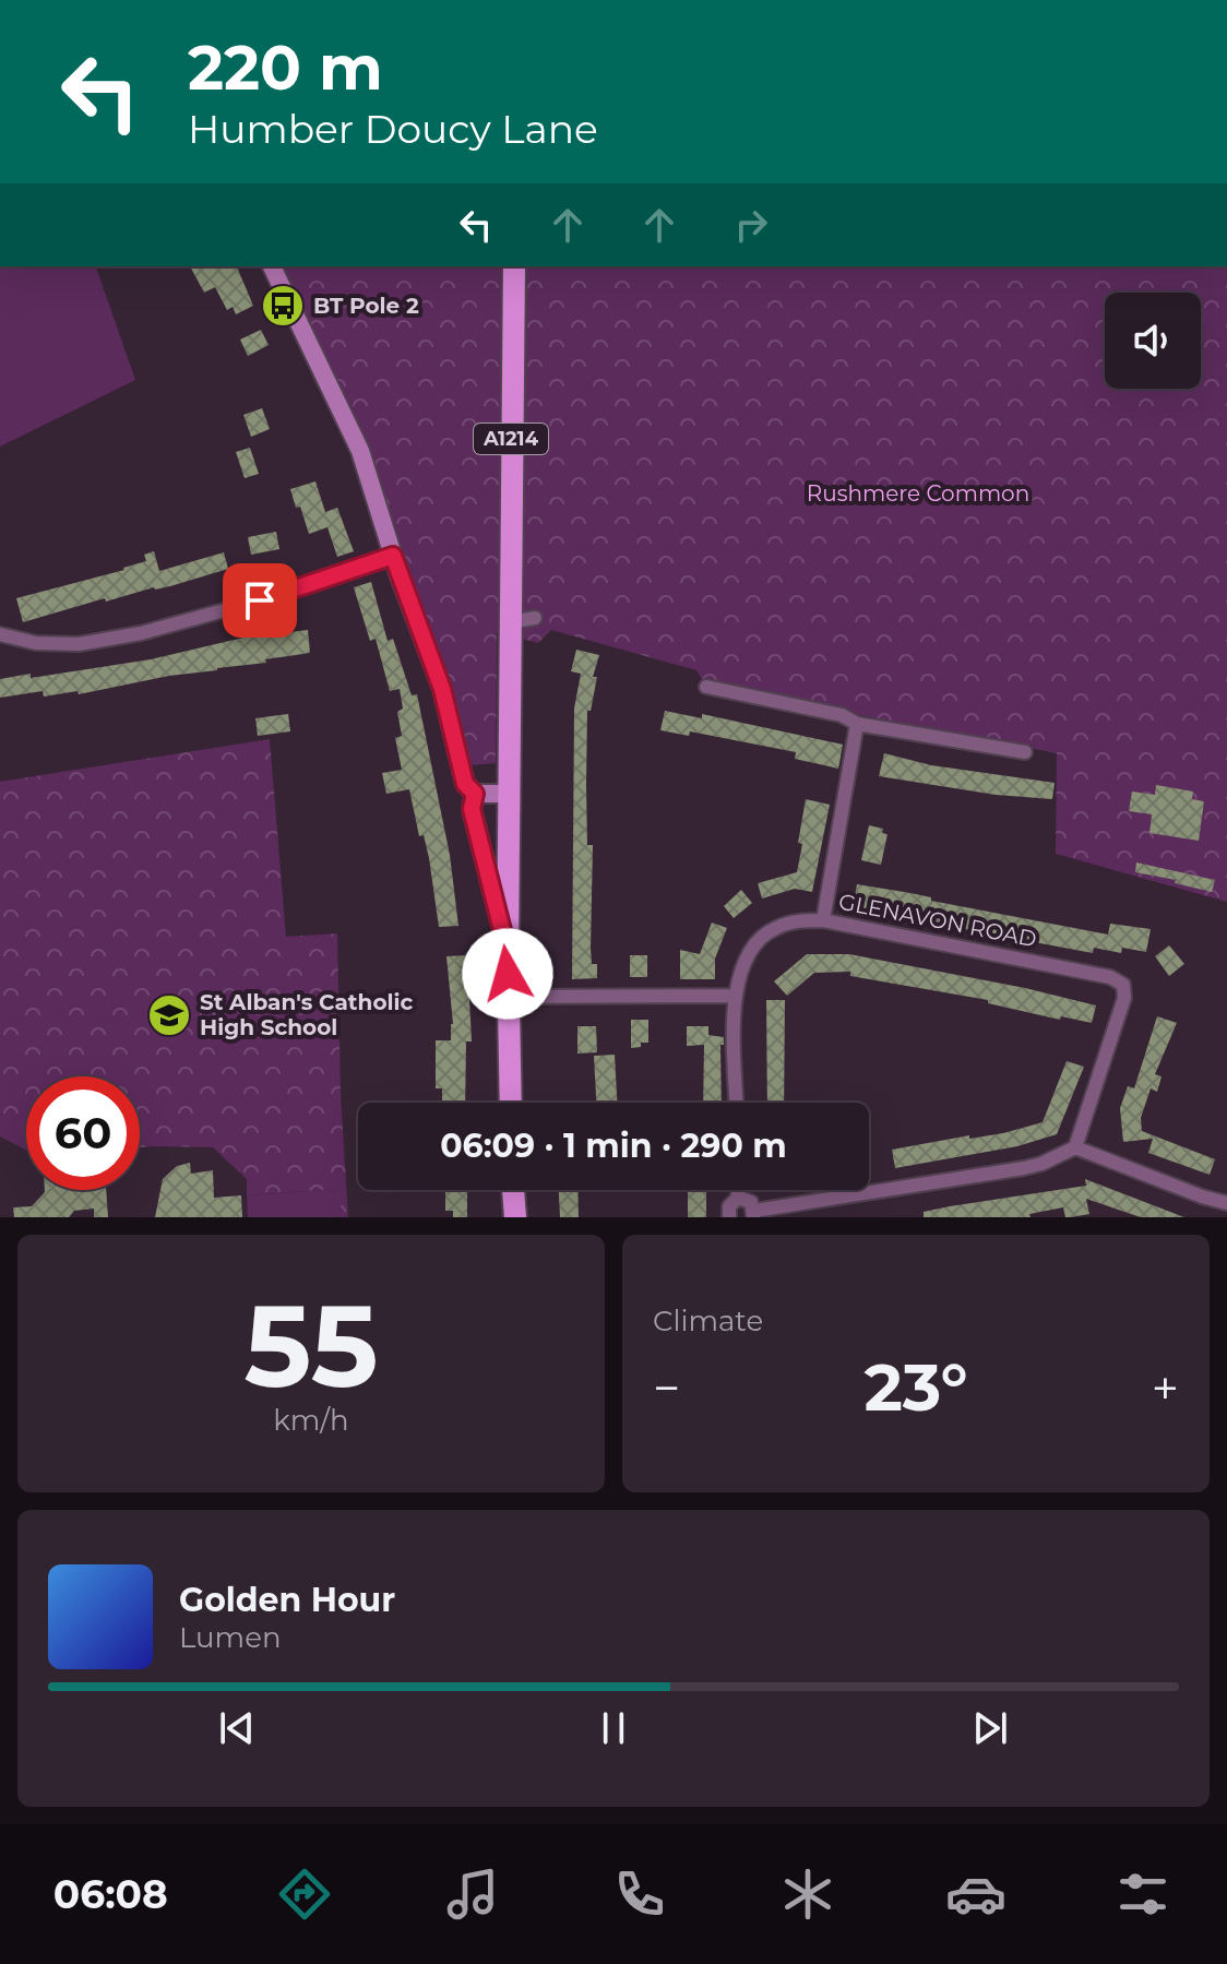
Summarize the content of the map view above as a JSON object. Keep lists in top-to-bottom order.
{
  "streets": {
    "main road": ["A1214"],
    "street": ["GLENAVON ROAD"]
  },
  "parks": ["Rushmere Common"],
  "places": {
    "bus stop": ["BT Pole 2"],
    "school or university": ["St Alban's Catholic High School"]
  },
  "page": {
    "turn": ["220 m", "Humber Doucy Lane"],
    "limit": "60",
    "trip": "06:09 · 1 min · 290 m",
    "tile": [
      ["55", "km/h"],
      "Climate"
    ],
    "heat": ["−", "23°", "+"],
    "song": ["Golden Hour", "Lumen"],
    "tabs": "06:08"
  }
}
